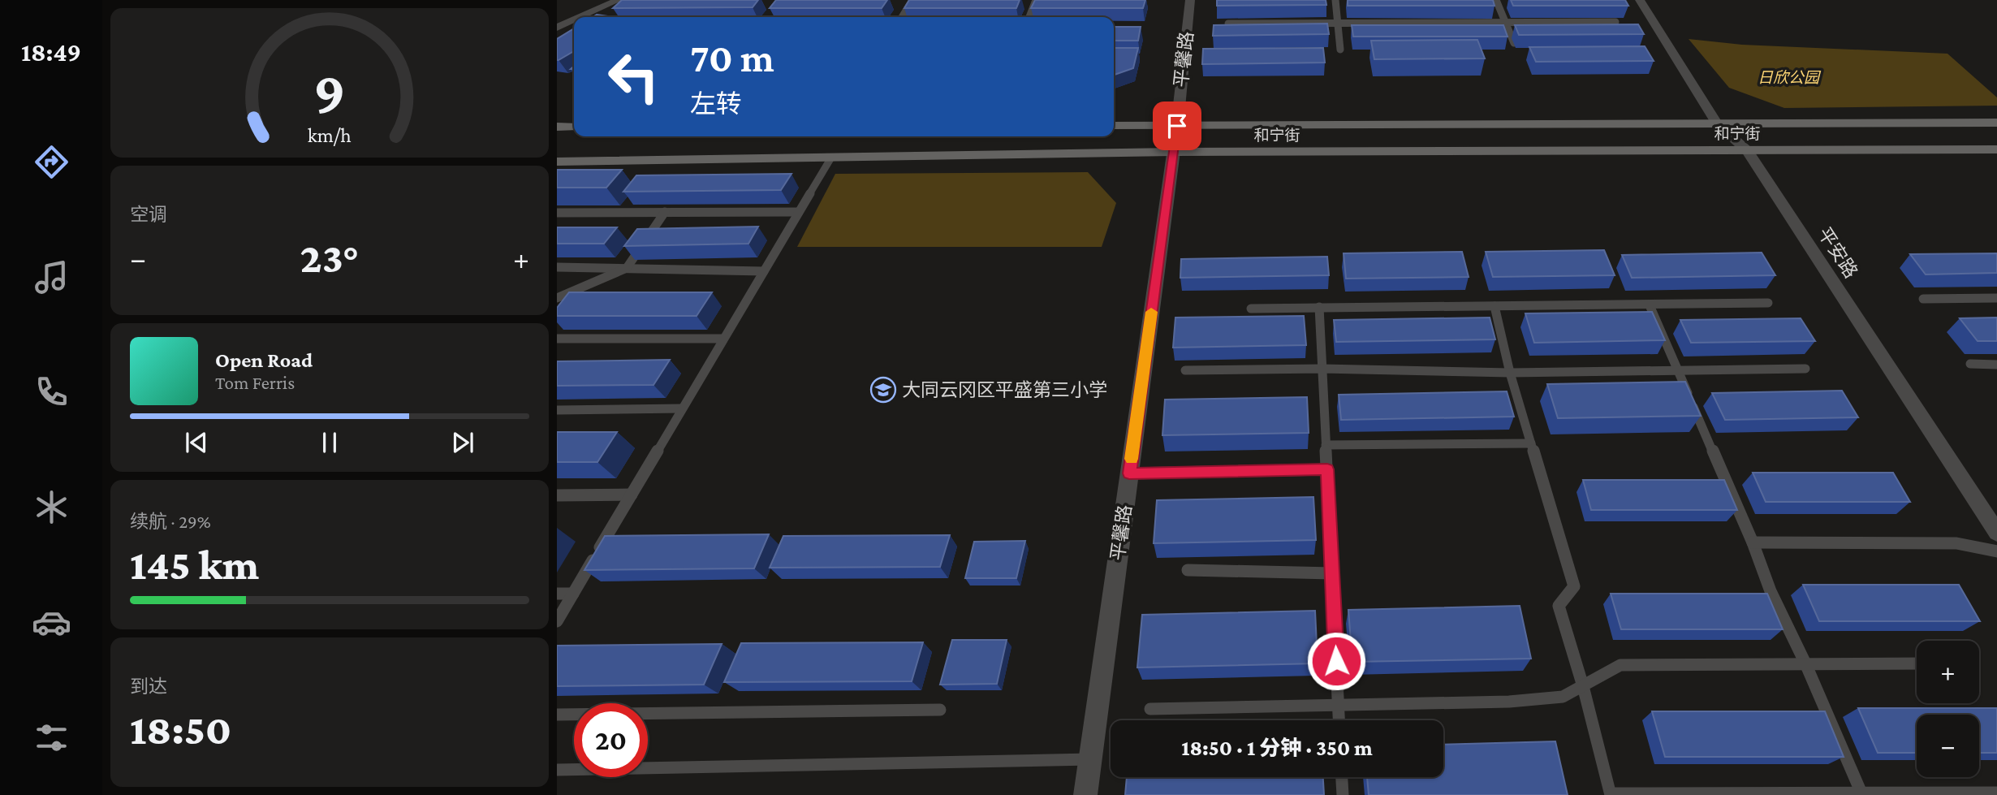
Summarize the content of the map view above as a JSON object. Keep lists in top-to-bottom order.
{
  "streets": {
    "main road": ["和宁街"],
    "street": ["平馨路", "平安路"]
  },
  "crossings": [
    ["平馨路", "和宁街"],
    ["和宁街", "平安路"]
  ],
  "parks": ["日欣公园"],
  "places": {
    "school or university": ["大同云冈区平盛第三小学"]
  },
  "page": {
    "tabs": "18:49",
    "turn": ["70 m", "左转"],
    "tile": [
      "空调",
      ["续航 · 29%", "145 km"],
      ["到达", "18:50"]
    ],
    "heat": ["−", "23°", "+"],
    "song": ["Open Road", "Tom Ferris"],
    "map_buttons": ["+", "−"],
    "limit": "20",
    "trip": "18:50 · 1 分钟 · 350 m",
    "gauge": ["9", "km/h"]
  }
}
